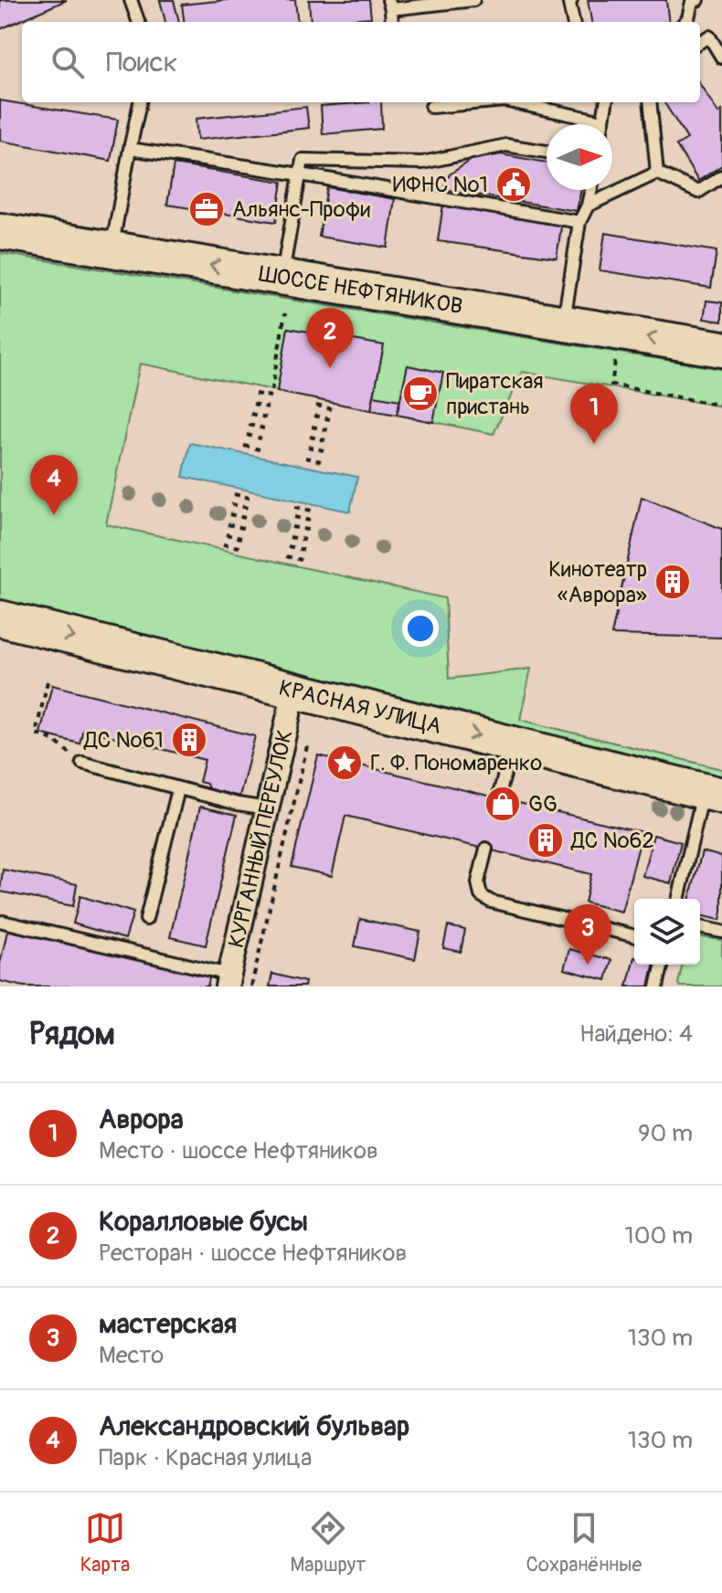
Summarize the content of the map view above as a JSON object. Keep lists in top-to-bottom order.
{
  "streets": {
    "main road": ["ШОССЕ НЕФТЯНИКОВ", "КРАСНАЯ УЛИЦА"],
    "street": ["КУРГАННЫЙ ПЕРЕУЛОК"]
  },
  "crossings": [
    ["КРАСНАЯ УЛИЦА", "КУРГАННЫЙ ПЕРЕУЛОК"]
  ],
  "one_way": ["ШОССЕ НЕФТЯНИКОВ", "КРАСНАЯ УЛИЦА"],
  "places": {
    "public building": ["ИФНС №1"],
    "office": ["Альянс-Профи"],
    "cafe": ["Пиратская пристань"],
    "building": ["Кинотеатр «Аврора»", "ДС №61", "ДС №62"],
    "place": ["Г. Ф. Пономаренко"],
    "shop": ["GG"]
  },
  "north": "right",
  "page": {
    "search": "Поиск",
    "pins": [
      "2",
      "1",
      "4",
      "3"
    ],
    "heading": ["Рядом", "Найдено: 4"],
    "list": [
      {
        "mark": "1",
        "name": "Аврора",
        "note": "Место · шоссе Нефтяников",
        "value": "90 m"
      },
      {
        "mark": "2",
        "name": "Коралловые бусы",
        "note": "Ресторан · шоссе Нефтяников",
        "value": "100 m"
      },
      {
        "mark": "3",
        "name": "мастерская",
        "note": "Место",
        "value": "130 m"
      },
      {
        "mark": "4",
        "name": "Александровский бульвар",
        "note": "Парк · Красная улица",
        "value": "130 m"
      }
    ],
    "nav": ["Карта", "Маршрут", "Сохранённые"]
  }
}
